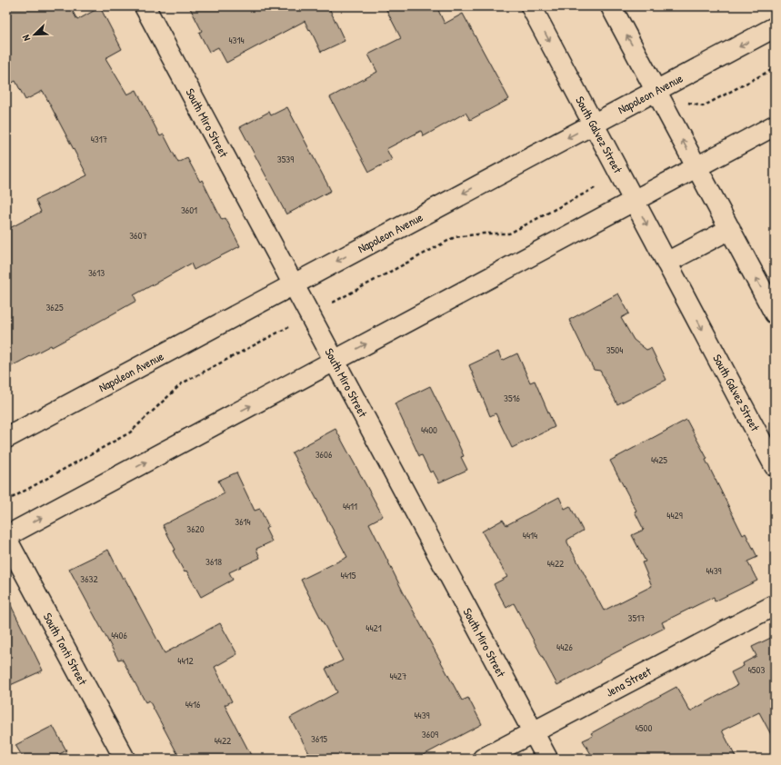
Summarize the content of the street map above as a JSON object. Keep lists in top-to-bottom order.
{
  "streets": {
    "street": [
      "Napoleon Avenue",
      "South Miro Street",
      "South Galvez Street",
      "South Tonti Street",
      "Jena Street"
    ]
  },
  "crossings": [
    ["Napoleon Avenue", "South Miro Street"],
    ["Napoleon Avenue", "South Galvez Street"],
    ["South Miro Street", "Jena Street"]
  ],
  "house_numbers": [
    "4314",
    "4317",
    "3539",
    "3601",
    "3607",
    "3613",
    "3625",
    "3504",
    "3516",
    "4400",
    "3606",
    "4425",
    "4411",
    "4429",
    "3614",
    "3620",
    "4414",
    "3618",
    "4422",
    "4439",
    "4415",
    "3632",
    "3517",
    "4421",
    "4406",
    "4426",
    "4412",
    "4503",
    "4427",
    "4416",
    "4439",
    "4500",
    "3609",
    "3615",
    "4422"
  ],
  "north": "bottom left"
}
